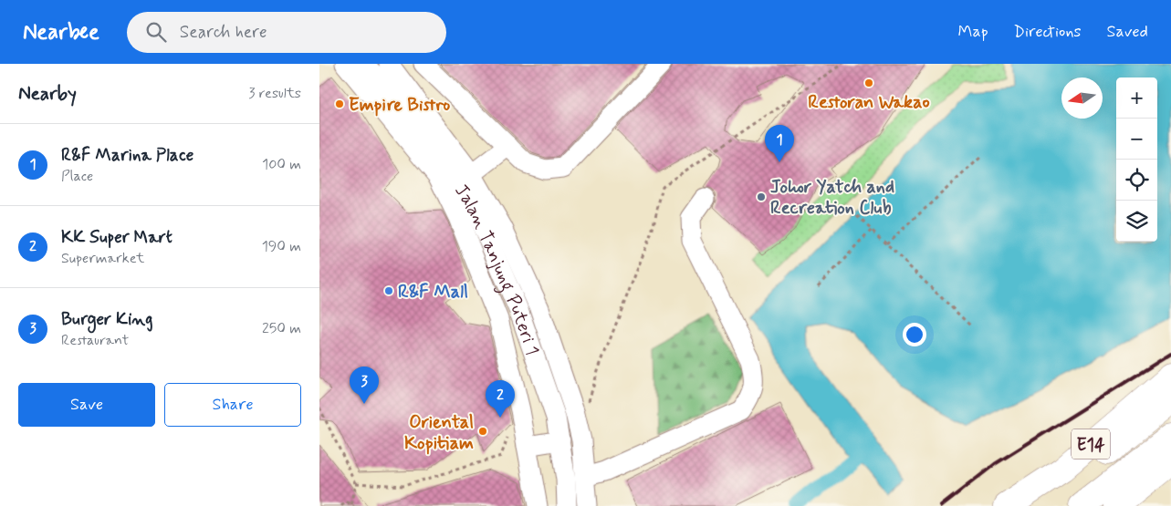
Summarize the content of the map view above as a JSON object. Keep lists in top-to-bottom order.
{
  "streets": {
    "highway": ["E14"],
    "street": ["Jalan Tanjung Puteri 1"]
  },
  "places": [
    "Restoran Wakao",
    "Empire Bistro",
    "Johor Yatch and Recreation Club",
    "R&F Mall",
    "Oriental Kopitiam"
  ],
  "north": "left",
  "page": {
    "header": "Nearbee",
    "search": "Search here",
    "nav": ["Map", "Directions", "Saved"],
    "heading": ["Nearby", "3 results"],
    "map_buttons": ["+", "−"],
    "list": [
      {
        "mark": "1",
        "name": "R&F Marina Place",
        "note": "Place",
        "value": "100 m"
      },
      {
        "mark": "2",
        "name": "KK Super Mart",
        "note": "Supermarket",
        "value": "190 m"
      },
      {
        "mark": "3",
        "name": "Burger King",
        "note": "Restaurant",
        "value": "250 m"
      }
    ],
    "pins": ["1", "3", "2"],
    "buttons": ["Save", "Share"]
  }
}
